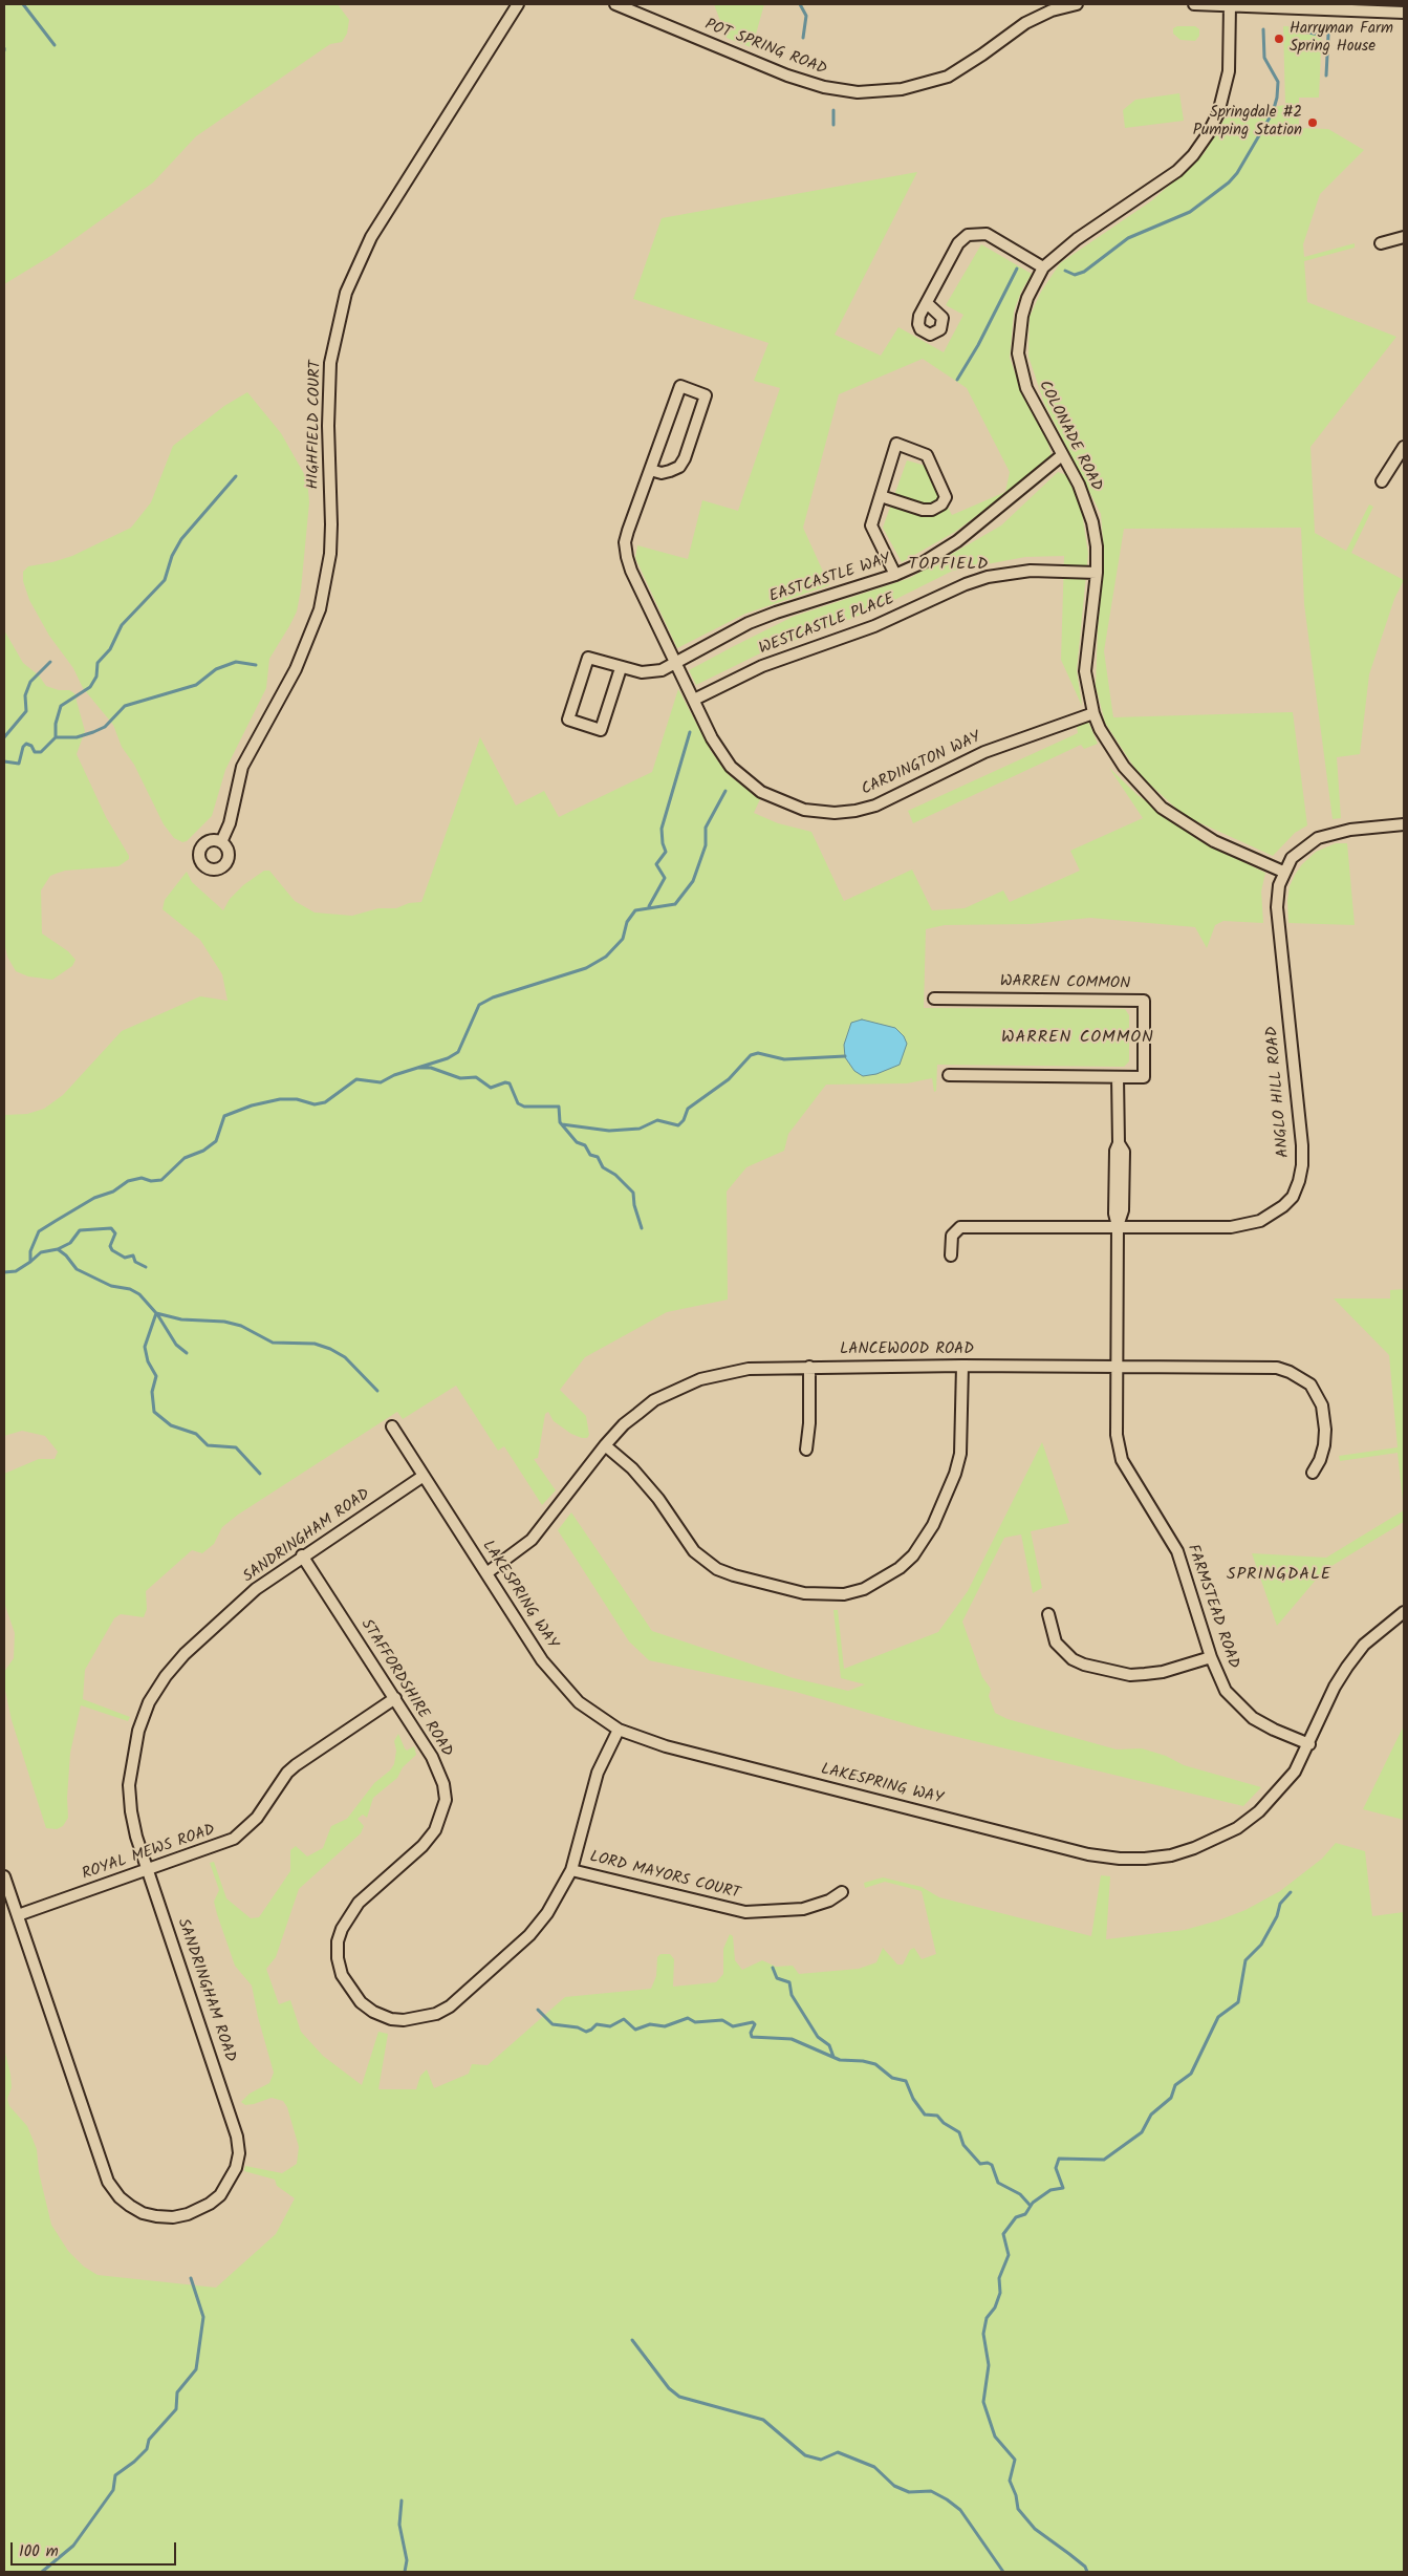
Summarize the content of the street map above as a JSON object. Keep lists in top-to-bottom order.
{
  "streets": {
    "street": [
      "POT SPRING ROAD",
      "HIGHFIELD COURT",
      "COLONADE ROAD",
      "EASTCASTLE WAY",
      "WESTCASTLE PLACE",
      "CARDINGTON WAY",
      "WARREN COMMON",
      "ANGLO HILL ROAD",
      "LANCEWOOD ROAD",
      "SANDRINGHAM ROAD",
      "LAKESPRING WAY",
      "FARMSTEAD ROAD",
      "STAFFORDSHIRE ROAD",
      "ROYAL MEWS ROAD",
      "LORD MAYORS COURT"
    ]
  },
  "crossings": [
    ["COLONADE ROAD", "EASTCASTLE WAY"],
    ["COLONADE ROAD", "WESTCASTLE PLACE"],
    ["COLONADE ROAD", "CARDINGTON WAY"],
    ["COLONADE ROAD", "ANGLO HILL ROAD"],
    ["EASTCASTLE WAY", "CARDINGTON WAY"],
    ["WESTCASTLE PLACE", "CARDINGTON WAY"],
    ["WARREN COMMON", "FARMSTEAD ROAD"],
    ["ANGLO HILL ROAD", "FARMSTEAD ROAD"],
    ["LANCEWOOD ROAD", "LAKESPRING WAY"],
    ["LANCEWOOD ROAD", "FARMSTEAD ROAD"],
    ["SANDRINGHAM ROAD", "LAKESPRING WAY"],
    ["SANDRINGHAM ROAD", "STAFFORDSHIRE ROAD"],
    ["SANDRINGHAM ROAD", "ROYAL MEWS ROAD"],
    ["LAKESPRING WAY", "FARMSTEAD ROAD"],
    ["LAKESPRING WAY", "STAFFORDSHIRE ROAD"],
    ["STAFFORDSHIRE ROAD", "ROYAL MEWS ROAD"],
    ["STAFFORDSHIRE ROAD", "LORD MAYORS COURT"]
  ],
  "districts": ["TOPFIELD", "WARREN COMMON", "SPRINGDALE"],
  "places": ["Harryman Farm Spring House", "Springdale #2 Pumping Station"],
  "scale_bar": "100 m"
}
